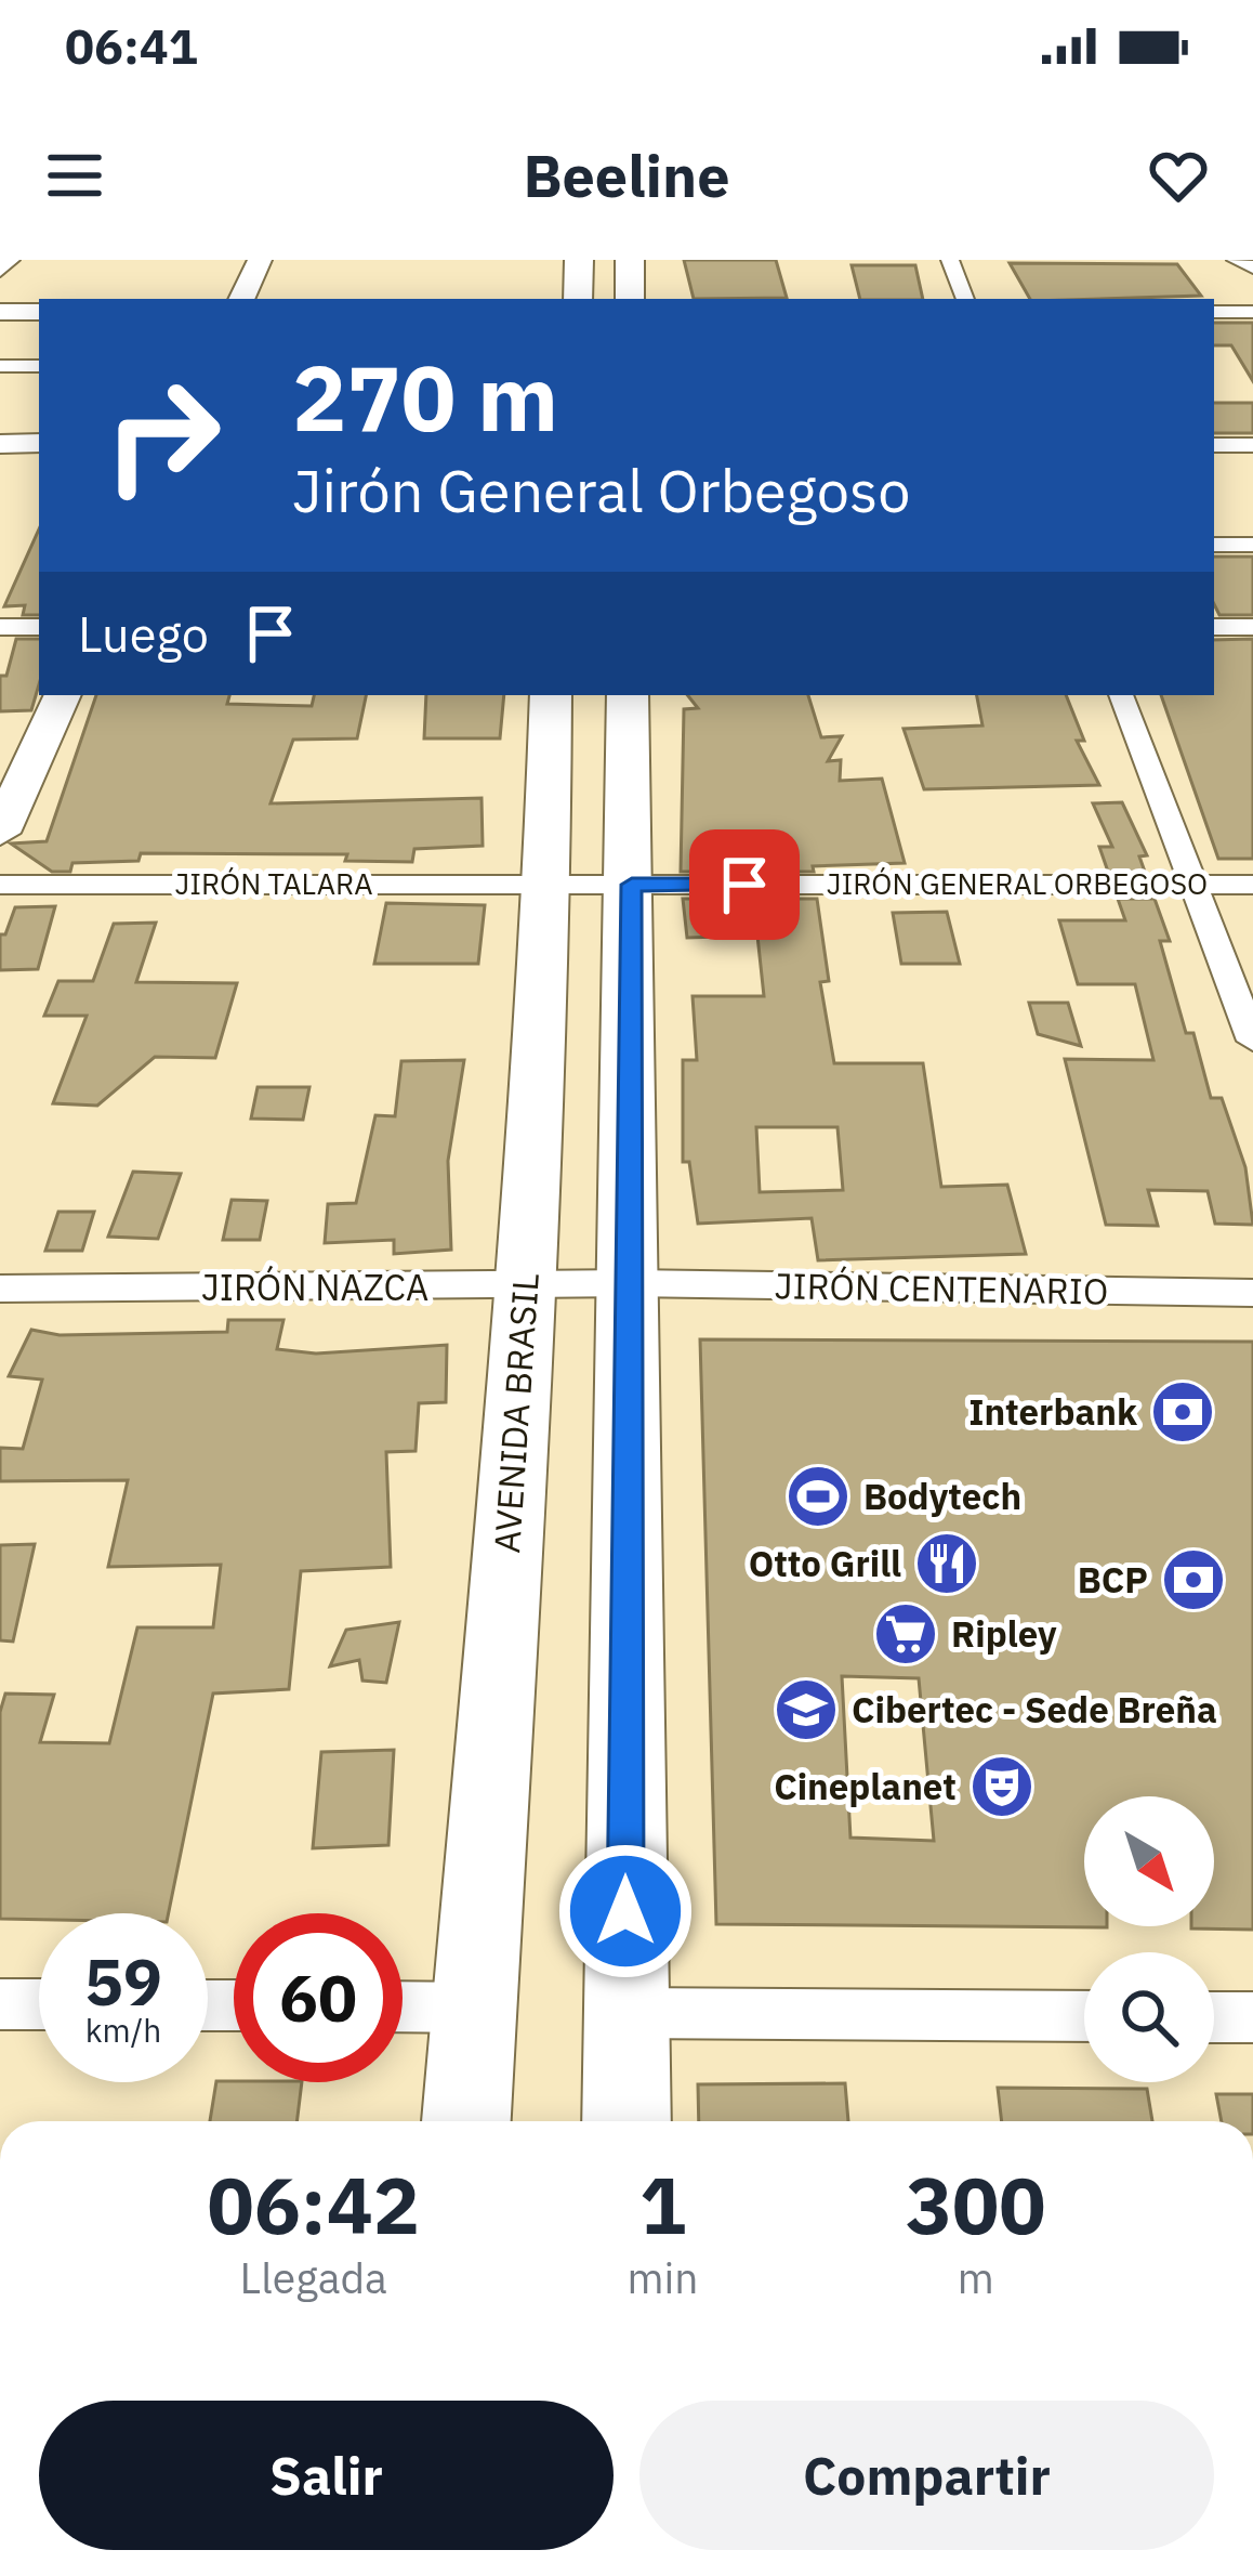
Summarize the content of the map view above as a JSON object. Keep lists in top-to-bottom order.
{
  "streets": {
    "main road": ["AVENIDA BRASIL"],
    "street": [
      "JIRÓN TALARA",
      "JIRÓN GENERAL ORBEGOSO",
      "JIRÓN NAZCA",
      "JIRÓN CENTENARIO"
    ]
  },
  "crossings": [
    ["JIRÓN TALARA", "JIRÓN GENERAL ORBEGOSO"],
    ["JIRÓN TALARA", "AVENIDA BRASIL"],
    ["JIRÓN GENERAL ORBEGOSO", "AVENIDA BRASIL"],
    ["JIRÓN NAZCA", "JIRÓN CENTENARIO"],
    ["JIRÓN NAZCA", "AVENIDA BRASIL"]
  ],
  "places": {
    "bank": ["Interbank", "BCP"],
    "sports": ["Bodytech"],
    "restaurant": ["Otto Grill"],
    "supermarket": ["Ripley"],
    "school or university": ["Cibertec - Sede Breña"],
    "theatre": ["Cineplanet"]
  },
  "north": "bottom right",
  "page": {
    "status": "06:41",
    "header": "Beeline",
    "turn": ["270 m", "Jirón General Orbegoso"],
    "then": "Luego",
    "speed": "59 km/h",
    "limit": "60",
    "eta": [
      "06:42",
      "Llegada",
      "1",
      "min",
      "300",
      "m"
    ],
    "buttons": ["Salir", "Compartir"]
  }
}
